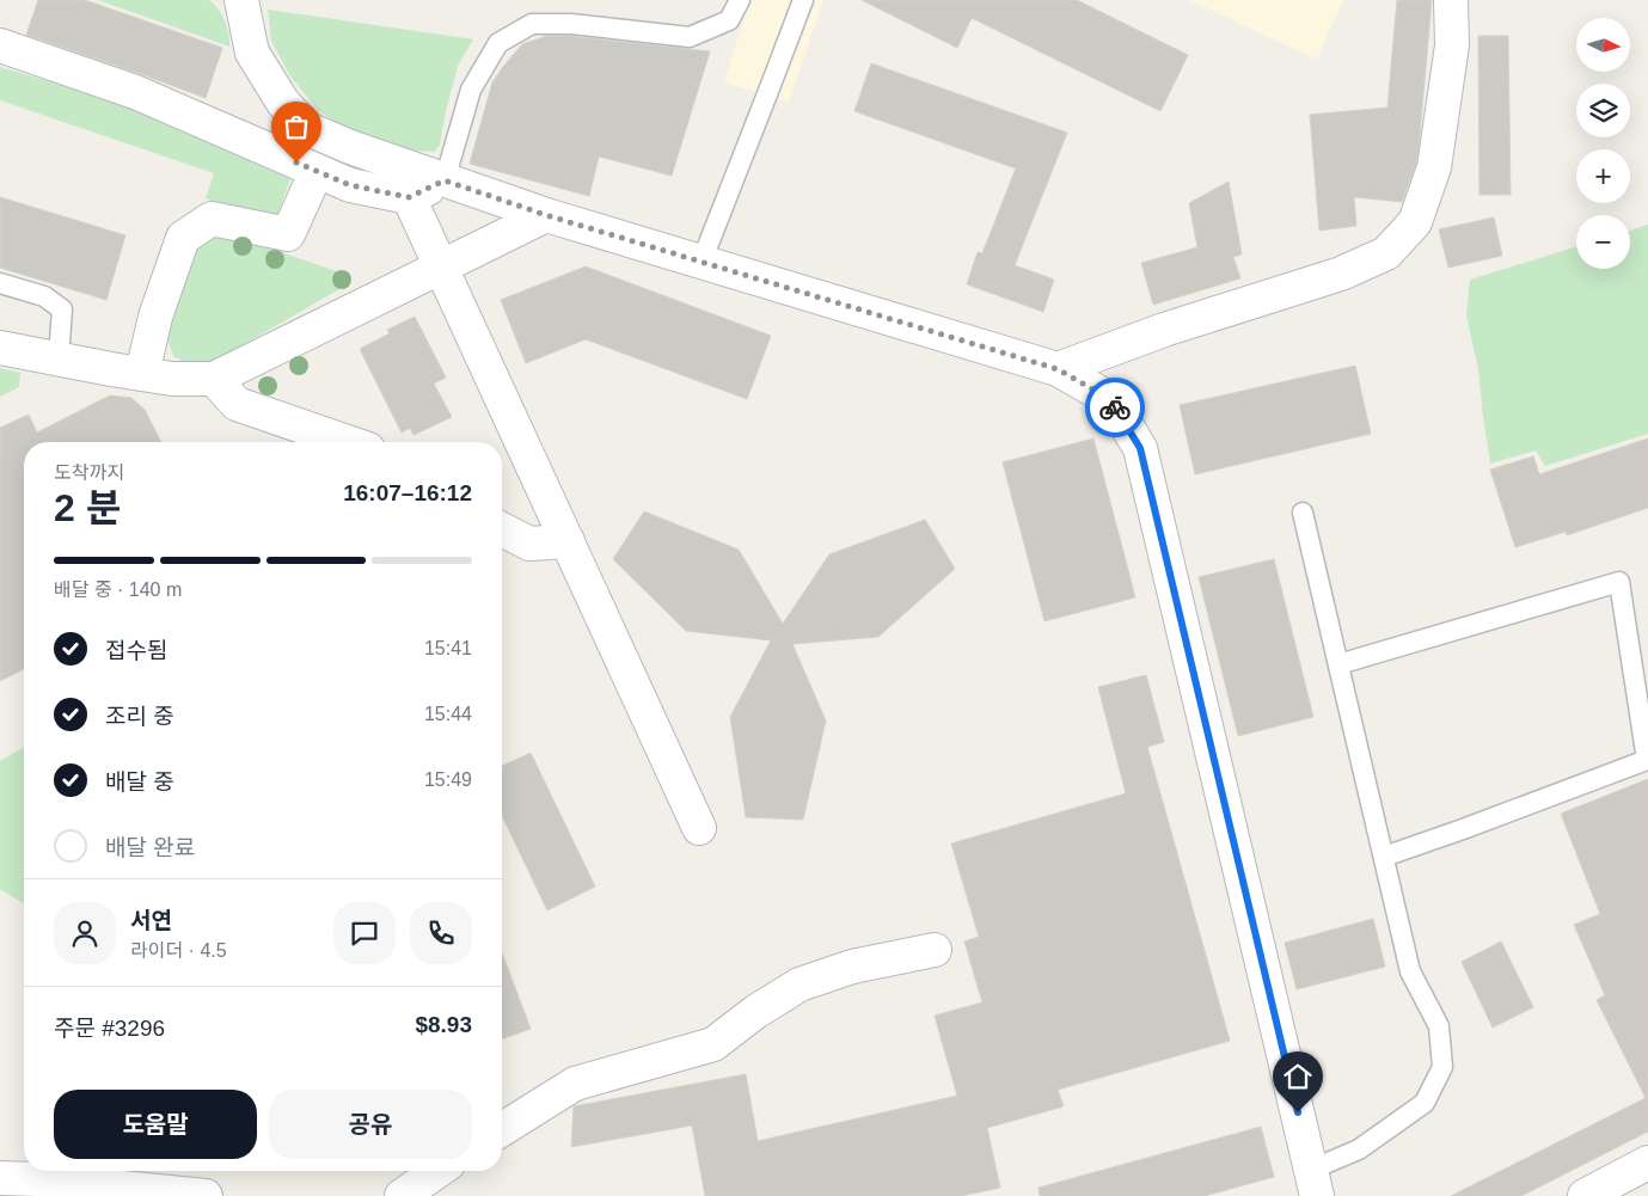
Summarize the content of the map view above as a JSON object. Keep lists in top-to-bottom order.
{
  "north": "right",
  "page": {
    "map_buttons": ["+", "−"],
    "heading": ["2 분", "도착까지", "16:07–16:12"],
    "panel": [
      "서연",
      "라이더 · 4.5",
      "주문 #3296",
      "$8.93"
    ],
    "bar": "배달 중 · 140 m",
    "list": [
      ["접수됨", "15:41"],
      ["조리 중", "15:44"],
      ["배달 중", "15:49"],
      "배달 완료"
    ],
    "buttons": ["도움말", "공유"]
  }
}
